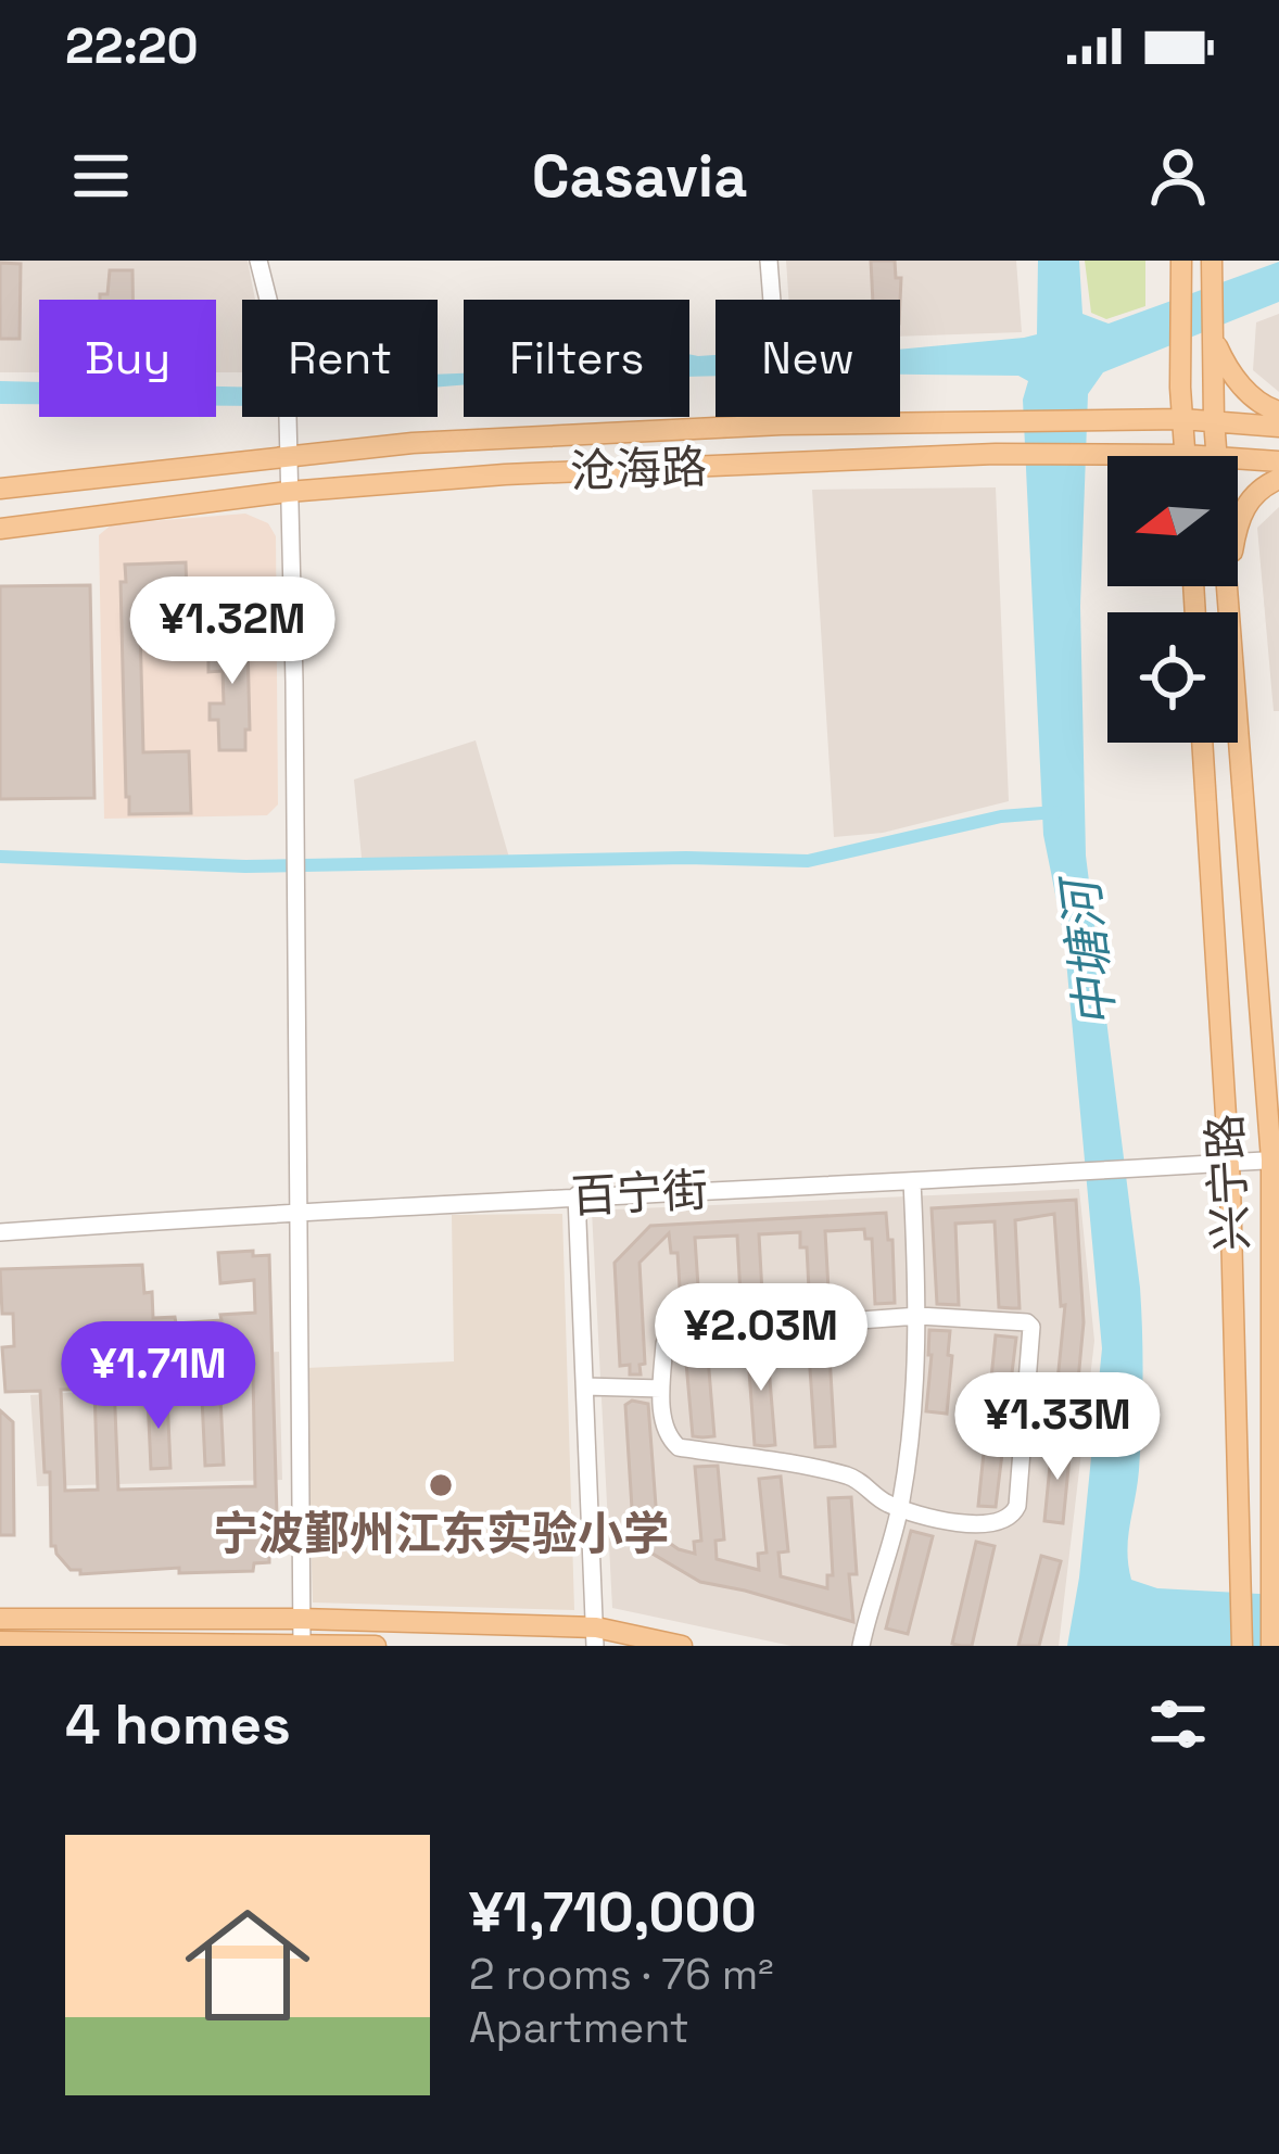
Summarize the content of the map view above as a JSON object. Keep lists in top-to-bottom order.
{
  "streets": {
    "main road": ["沧海路", "兴宁路"],
    "street": ["百宁街"]
  },
  "crossings": [
    ["沧海路", "兴宁路"],
    ["兴宁路", "百宁街"]
  ],
  "water": ["中塘河"],
  "places": ["宁波鄞州江东实验小学"],
  "north": "left",
  "page": {
    "status": "22:20",
    "header": "Casavia",
    "chip": [
      "Buy",
      "Rent",
      "Filters",
      "New"
    ],
    "price": [
      "¥1.32M",
      "¥2.03M",
      "¥1.71M",
      "¥1.33M"
    ],
    "heading": "4 homes",
    "list": [
      {
        "name": "¥1,710,000",
        "note": "2 rooms · 76 m² · Apartment"
      }
    ]
  }
}
